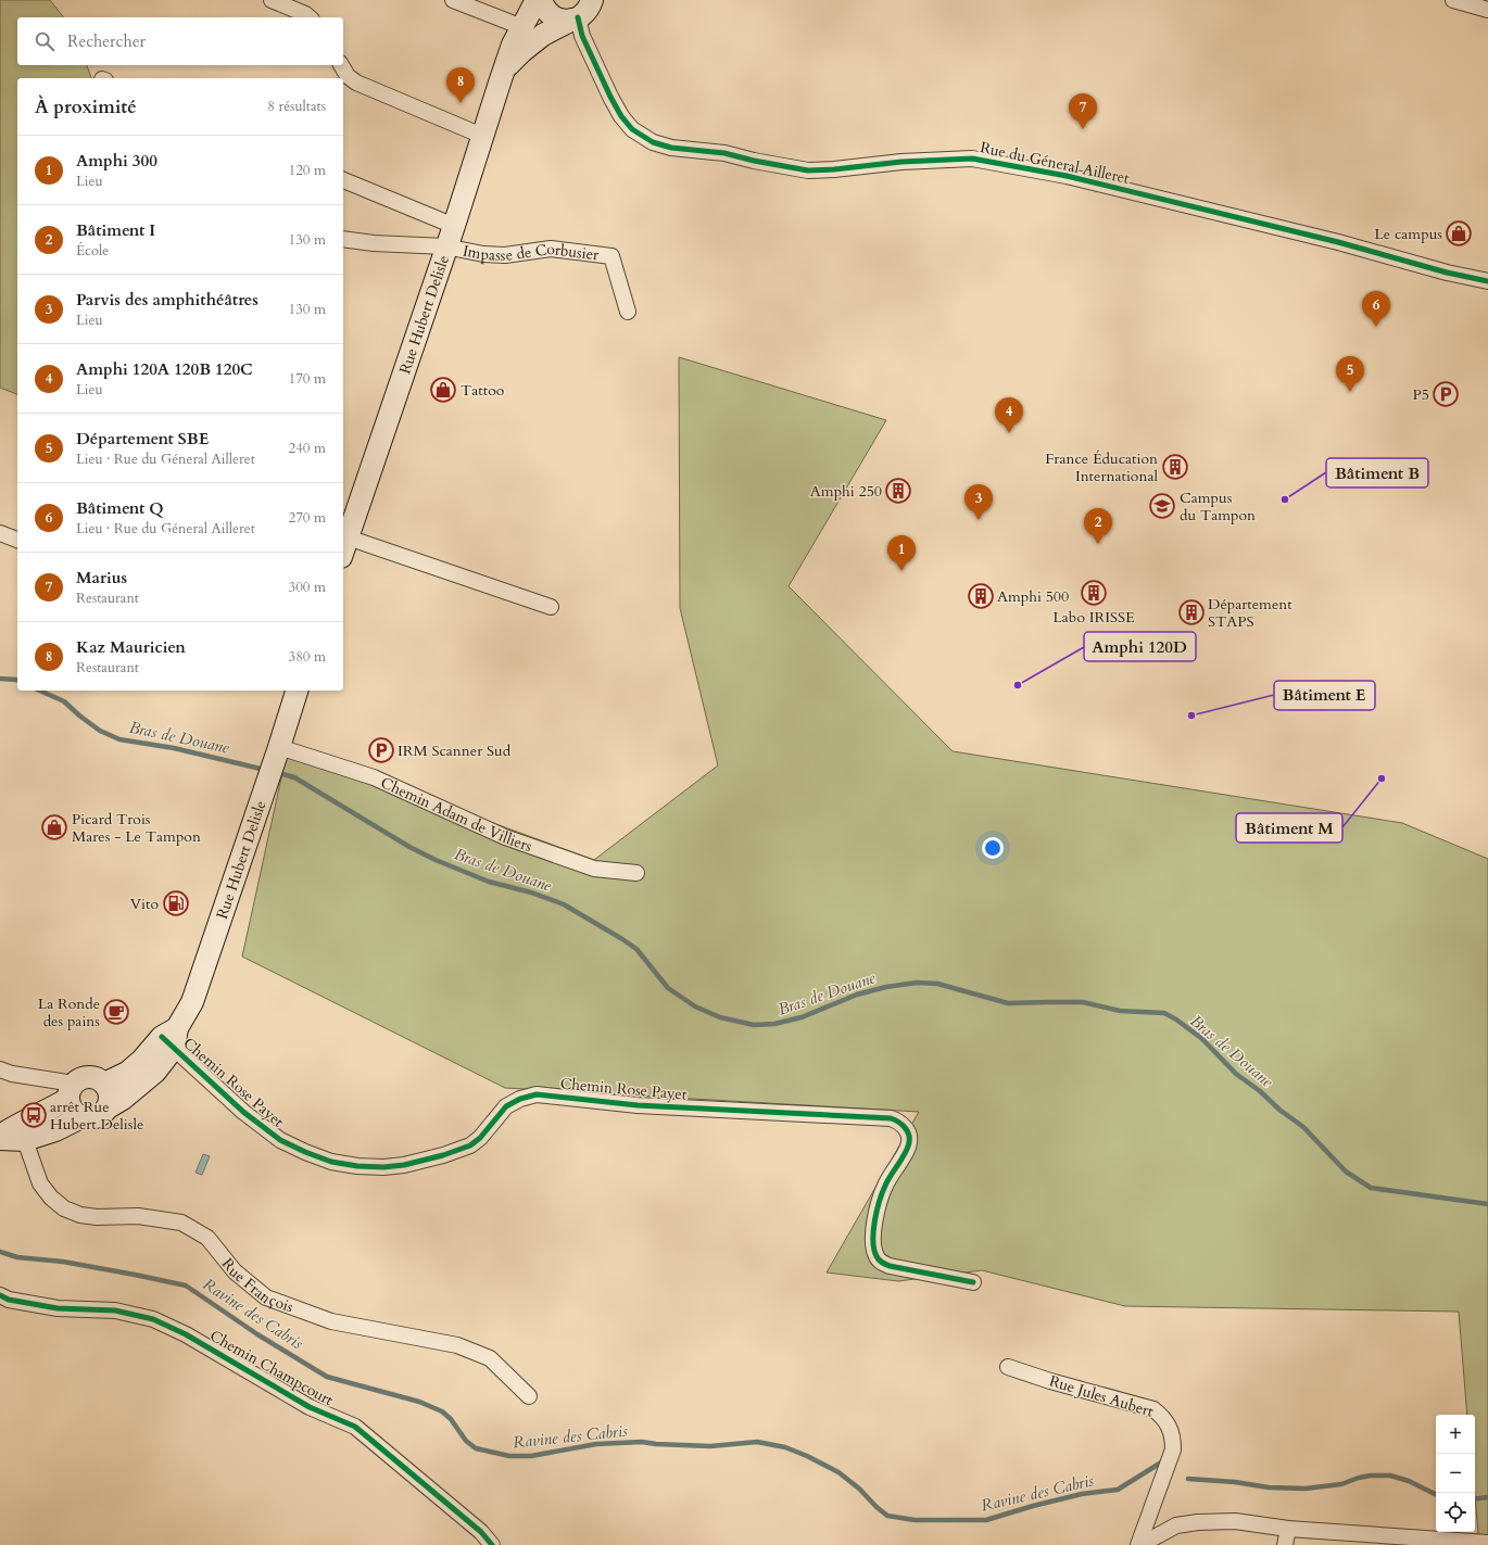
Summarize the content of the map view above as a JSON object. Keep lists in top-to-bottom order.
{
  "streets": {
    "main road": ["Rue Hubert Delisle"],
    "street": [
      "Rue du Géneral Ailleret",
      "Impasse de Corbusier",
      "Chemin Adam de Villiers",
      "Chemin Rose Payet",
      "Rue François",
      "Chemin Champcourt",
      "Rue Jules Aubert"
    ]
  },
  "crossings": [
    ["Rue du Géneral Ailleret", "Rue Hubert Delisle"],
    ["Impasse de Corbusier", "Rue Hubert Delisle"],
    ["Rue Hubert Delisle", "Chemin Adam de Villiers"],
    ["Rue Hubert Delisle", "Chemin Rose Payet"],
    ["Rue Hubert Delisle", "Rue François"]
  ],
  "water": ["Bras de Douane", "Ravine des Cabris"],
  "places": {
    "shop": ["Le campus", "Tattoo", "Picard Trois Mares - Le Tampon"],
    "parking": ["P5", "IRM Scanner Sud"],
    "building": [
      "France Éducation International",
      "Amphi 250",
      "Labo IRISSE",
      "Amphi 500",
      "Département STAPS"
    ],
    "other": [
      "Bâtiment B",
      "Amphi 120D",
      "Bâtiment E",
      "Bâtiment M"
    ],
    "school or university": ["Campus du Tampon"],
    "fuel station": ["Vito"],
    "cafe": ["La Ronde des pains"],
    "bus stop": ["arrêt Rue Hubert Delisle"]
  },
  "page": {
    "search": "Rechercher",
    "pins": [
      "8",
      "7",
      "6",
      "5",
      "4",
      "3",
      "2",
      "1"
    ],
    "heading": ["À proximité", "8 résultats"],
    "list": [
      {
        "mark": "1",
        "name": "Amphi 300",
        "note": "Lieu",
        "value": "120 m"
      },
      {
        "mark": "2",
        "name": "Bâtiment I",
        "note": "École",
        "value": "130 m"
      },
      {
        "mark": "3",
        "name": "Parvis des amphithéâtres",
        "note": "Lieu",
        "value": "130 m"
      },
      {
        "mark": "4",
        "name": "Amphi 120A 120B 120C",
        "note": "Lieu",
        "value": "170 m"
      },
      {
        "mark": "5",
        "name": "Département SBE",
        "note": "Lieu · Rue du Géneral Ailleret",
        "value": "240 m"
      },
      {
        "mark": "6",
        "name": "Bâtiment Q",
        "note": "Lieu · Rue du Géneral Ailleret",
        "value": "270 m"
      },
      {
        "mark": "7",
        "name": "Marius",
        "note": "Restaurant",
        "value": "300 m"
      },
      {
        "mark": "8",
        "name": "Kaz Mauricien",
        "note": "Restaurant",
        "value": "380 m"
      }
    ],
    "map_buttons": ["+", "−"]
  }
}
